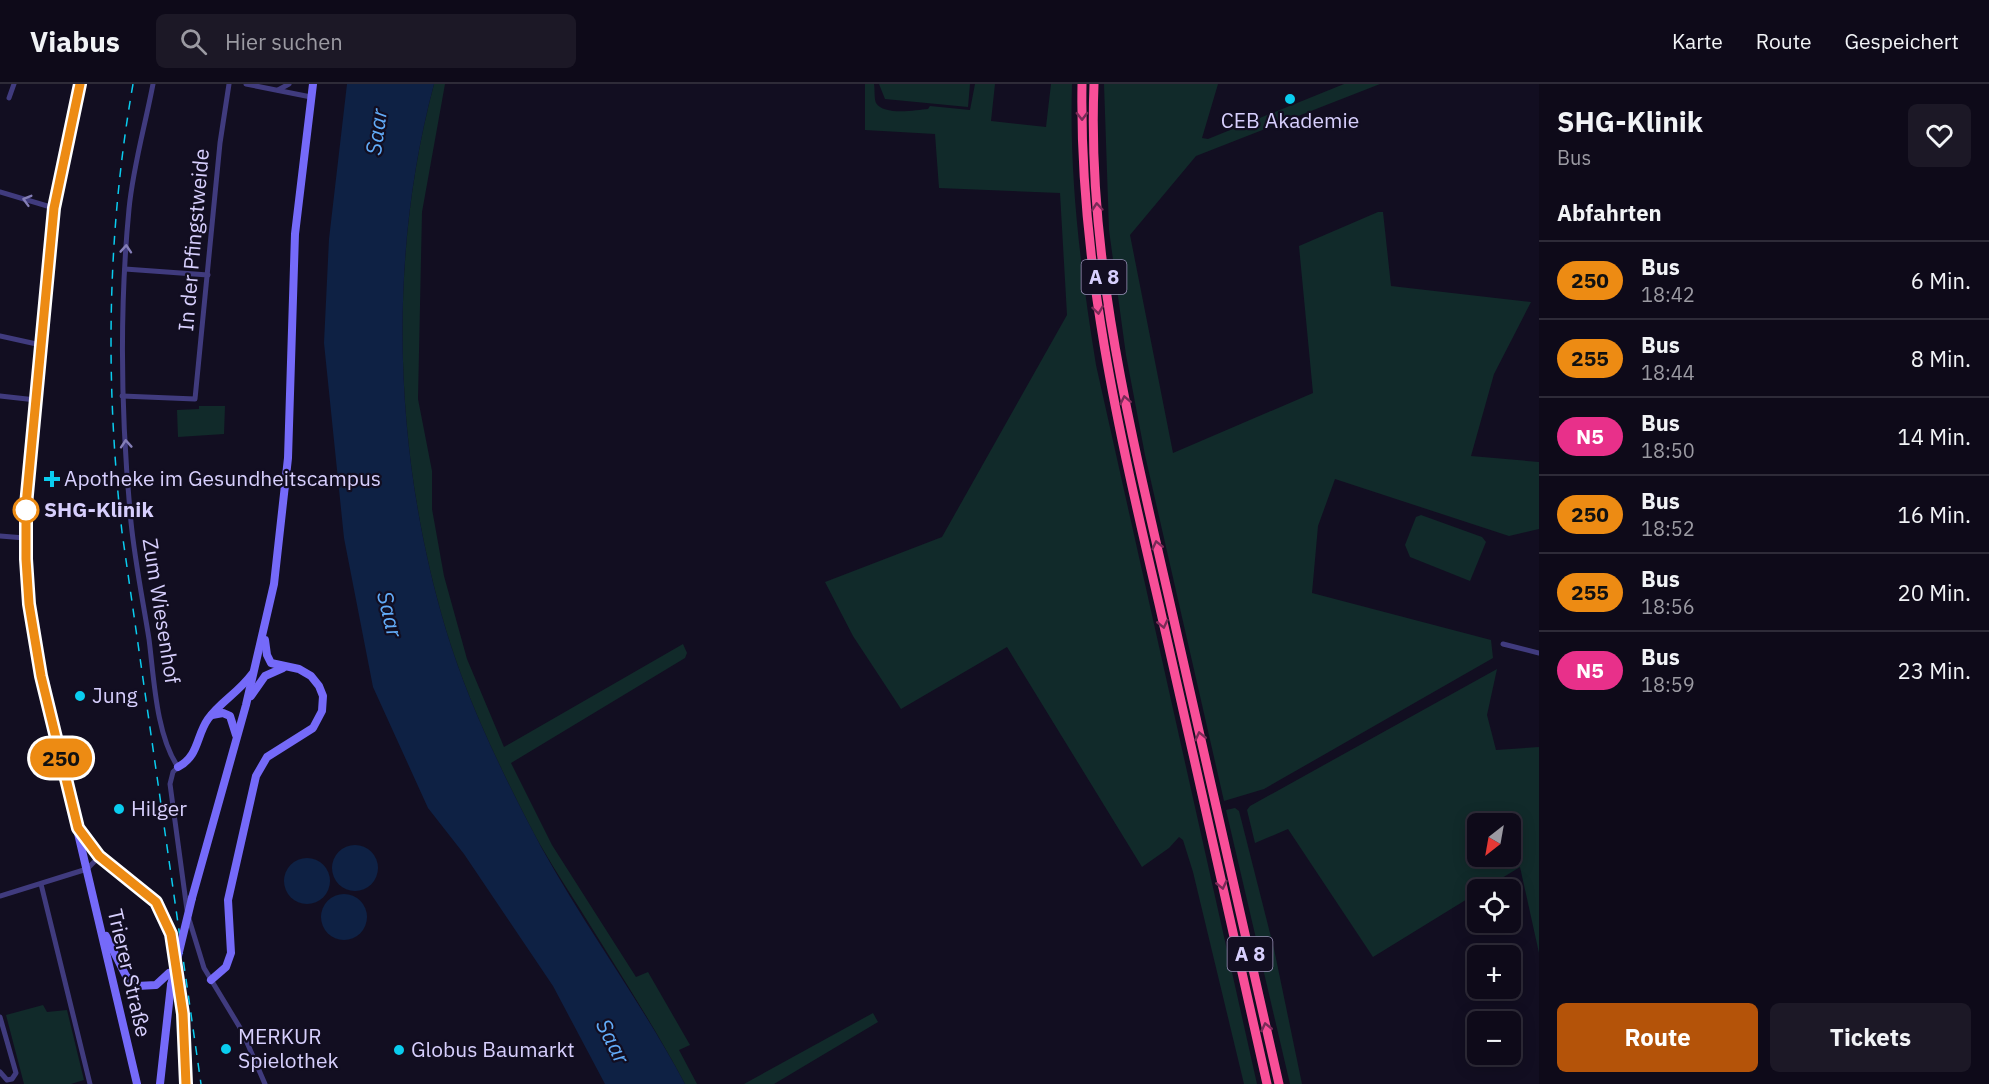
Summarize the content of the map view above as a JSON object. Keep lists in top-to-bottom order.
{
  "streets": {
    "highway": ["A 8"],
    "main road": ["Trierer Straße"],
    "street": ["In der Pfingstweide", "Zum Wiesenhof"]
  },
  "crossings": [
    ["In der Pfingstweide", "Zum Wiesenhof"]
  ],
  "one_way": ["Zum Wiesenhof"],
  "water": ["Saar"],
  "places": {
    "other": [
      "CEB Akademie",
      "SHG-Klinik",
      "Jung",
      "Hilger",
      "MERKUR Spielothek",
      "Globus Baumarkt"
    ],
    "health": ["Apotheke im Gesundheitscampus"]
  },
  "lines": ["bus line 250"],
  "north": "bottom left",
  "page": {
    "header": "Viabus",
    "search": "Hier suchen",
    "nav": ["Karte", "Route", "Gespeichert"],
    "on_map": "250",
    "heading": [
      ["SHG-Klinik", "Bus"],
      "Abfahrten"
    ],
    "list": [
      {
        "mark": "250",
        "name": "Bus",
        "note": "18:42",
        "value": "6 Min."
      },
      {
        "mark": "255",
        "name": "Bus",
        "note": "18:44",
        "value": "8 Min."
      },
      {
        "mark": "N5",
        "name": "Bus",
        "note": "18:50",
        "value": "14 Min."
      },
      {
        "mark": "250",
        "name": "Bus",
        "note": "18:52",
        "value": "16 Min."
      },
      {
        "mark": "255",
        "name": "Bus",
        "note": "18:56",
        "value": "20 Min."
      },
      {
        "mark": "N5",
        "name": "Bus",
        "note": "18:59",
        "value": "23 Min."
      }
    ],
    "map_buttons": ["+", "−"],
    "buttons": ["Route", "Tickets"]
  }
}
